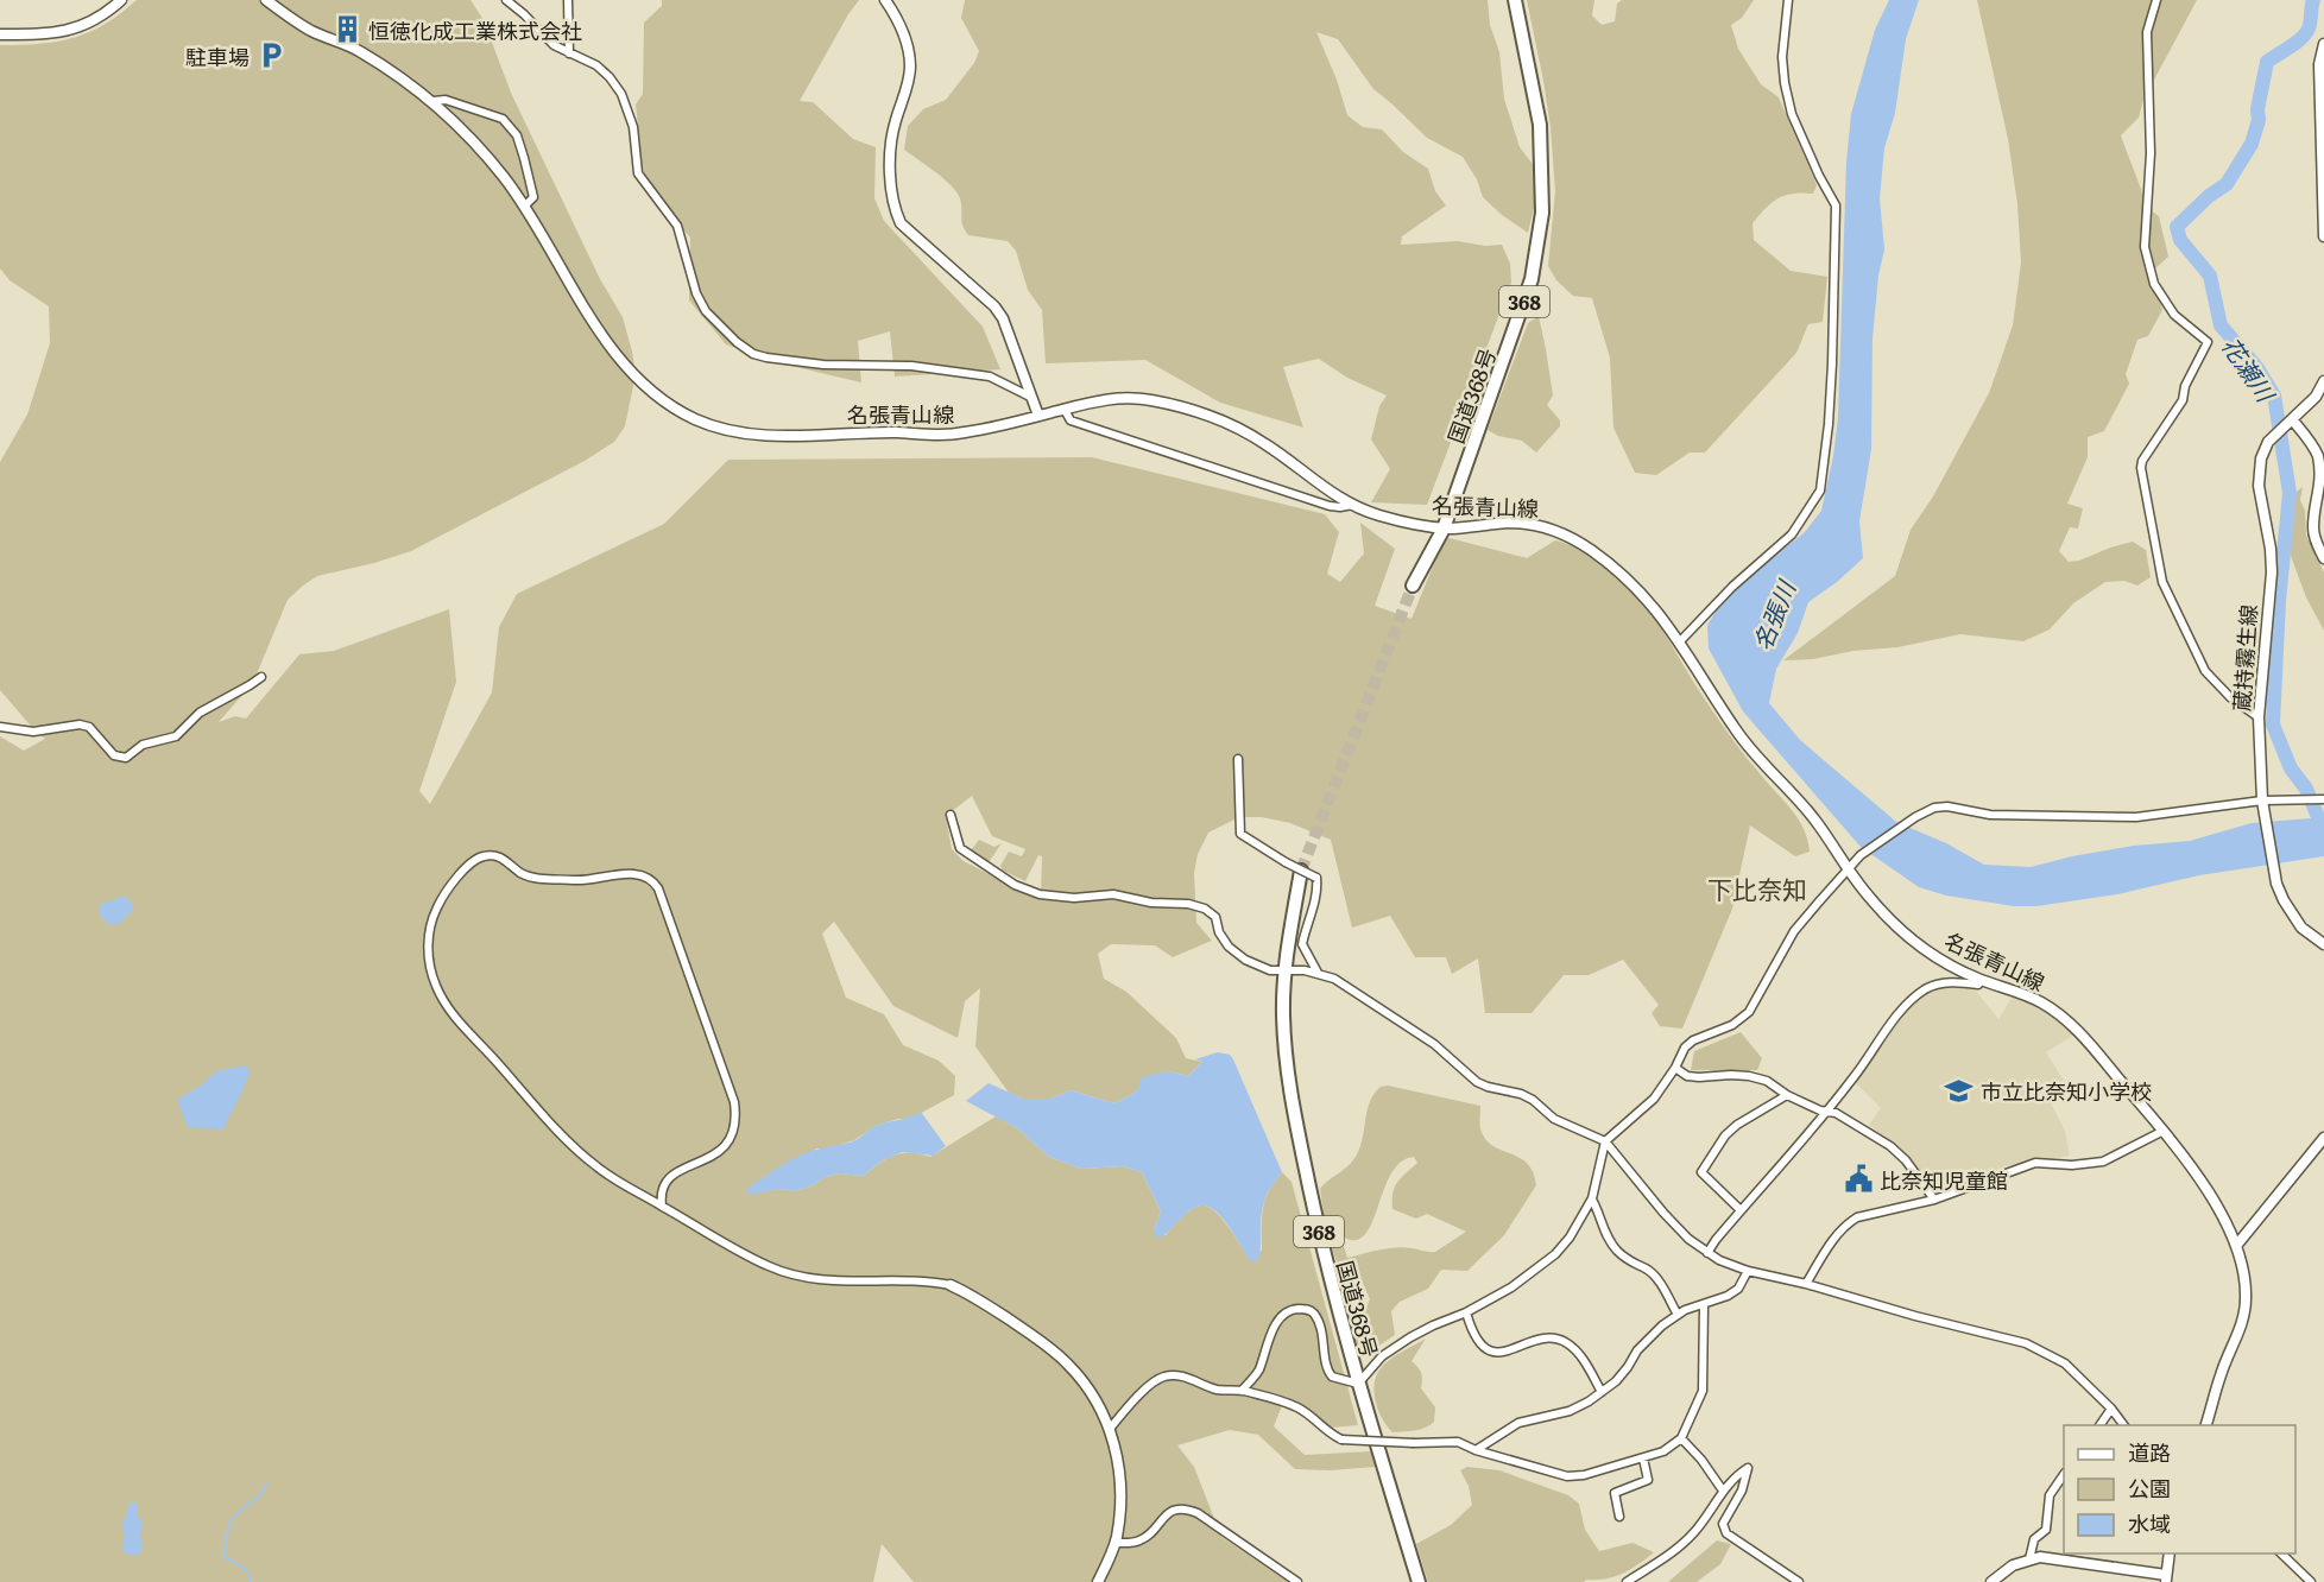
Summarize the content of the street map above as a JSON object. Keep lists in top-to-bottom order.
{
  "streets": {
    "highway": ["368", "国道368号"],
    "main road": ["名張青山線", "蔵持霧生線"]
  },
  "crossings": [
    ["国道368号", "名張青山線"]
  ],
  "districts": ["下比奈知"],
  "water": ["花瀬川", "名張川"],
  "places": {
    "building": ["恒徳化成工業株式会社"],
    "parking": ["駐車場"],
    "school or university": ["市立比奈知小学校"],
    "public building": ["比奈知児童館"]
  },
  "legend": ["道路", "公園", "水域"]
}
